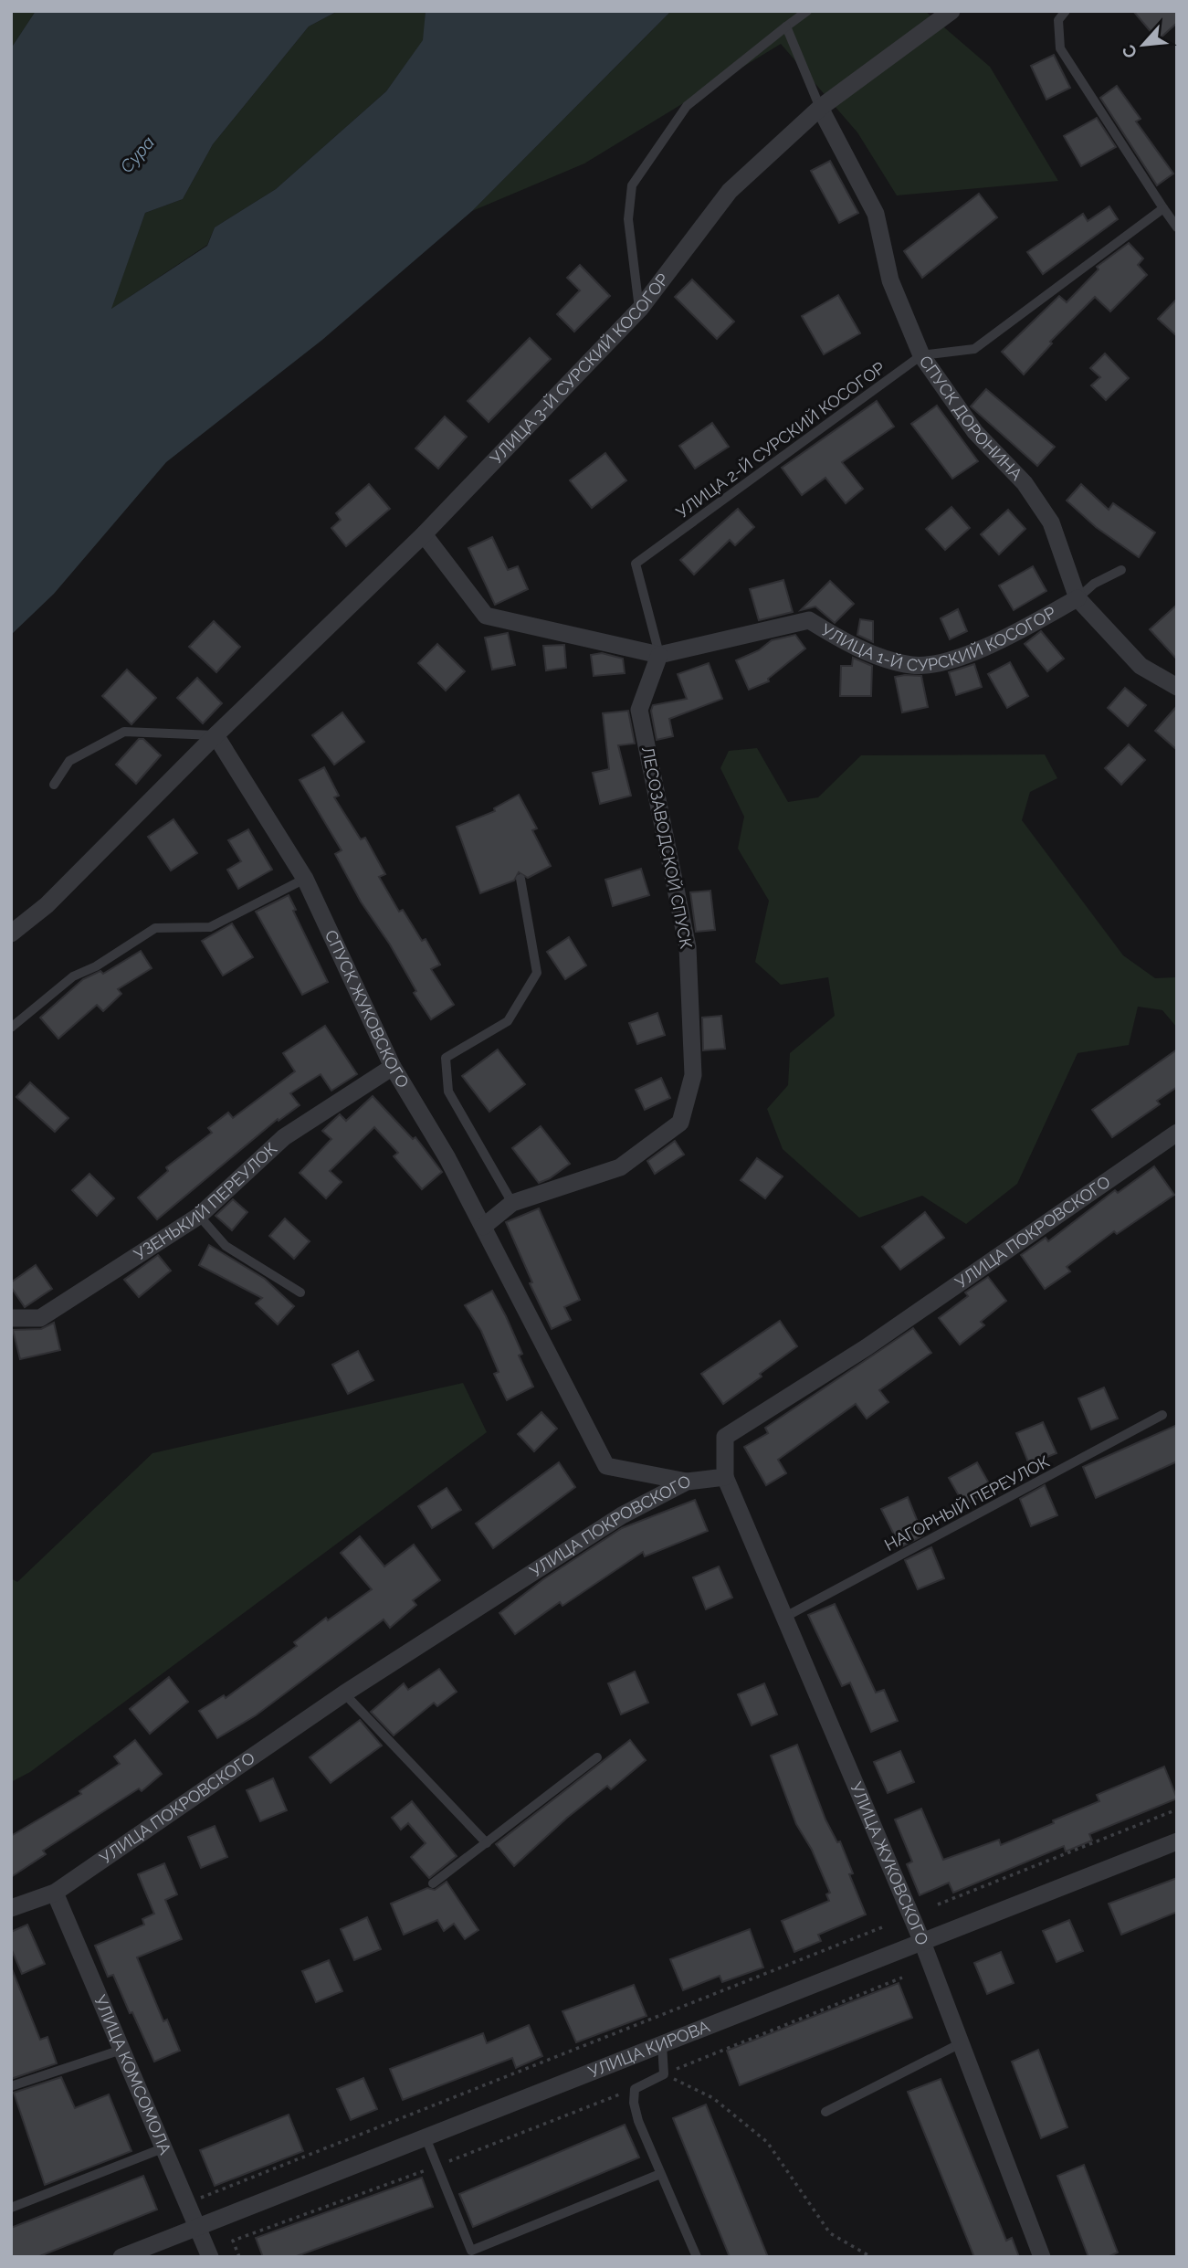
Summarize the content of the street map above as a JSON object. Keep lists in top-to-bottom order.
{
  "streets": {
    "street": [
      "УЛИЦА 3-Й СУРСКИЙ КОСОГОР",
      "СПУСК ДОРОНИНА",
      "УЛИЦА 1-Й СУРСКИЙ КОСОГОР",
      "ЛЕСОЗАВОДСКОЙ СПУСК",
      "СПУСК ЖУКОВСКОГО",
      "УЗЕНЬКИЙ ПЕРЕУЛОК",
      "УЛИЦА ПОКРОВСКОГО",
      "УЛИЦА ЖУКОВСКОГО",
      "УЛИЦА КИРОВА",
      "УЛИЦА КОМСОМОЛА"
    ],
    "lane": ["УЛИЦА 2-Й СУРСКИЙ КОСОГОР", "НАГОРНЫЙ ПЕРЕУЛОК"]
  },
  "crossings": [
    ["УЛИЦА 3-Й СУРСКИЙ КОСОГОР", "СПУСК ДОРОНИНА"],
    ["УЛИЦА 3-Й СУРСКИЙ КОСОГОР", "УЛИЦА 1-Й СУРСКИЙ КОСОГОР"],
    ["УЛИЦА 3-Й СУРСКИЙ КОСОГОР", "СПУСК ЖУКОВСКОГО"],
    ["СПУСК ДОРОНИНА", "УЛИЦА 2-Й СУРСКИЙ КОСОГОР"],
    ["СПУСК ДОРОНИНА", "УЛИЦА 1-Й СУРСКИЙ КОСОГОР"],
    ["УЛИЦА 2-Й СУРСКИЙ КОСОГОР", "УЛИЦА 1-Й СУРСКИЙ КОСОГОР"],
    ["УЛИЦА 2-Й СУРСКИЙ КОСОГОР", "ЛЕСОЗАВОДСКОЙ СПУСК"],
    ["УЛИЦА 1-Й СУРСКИЙ КОСОГОР", "ЛЕСОЗАВОДСКОЙ СПУСК"],
    ["ЛЕСОЗАВОДСКОЙ СПУСК", "СПУСК ЖУКОВСКОГО"],
    ["СПУСК ЖУКОВСКОГО", "УЗЕНЬКИЙ ПЕРЕУЛОК"],
    ["СПУСК ЖУКОВСКОГО", "УЛИЦА ПОКРОВСКОГО"],
    ["УЛИЦА ПОКРОВСКОГО", "УЛИЦА ЖУКОВСКОГО"],
    ["УЛИЦА ПОКРОВСКОГО", "УЛИЦА КОМСОМОЛА"],
    ["НАГОРНЫЙ ПЕРЕУЛОК", "УЛИЦА ЖУКОВСКОГО"],
    ["УЛИЦА ЖУКОВСКОГО", "УЛИЦА КИРОВА"],
    ["УЛИЦА КИРОВА", "УЛИЦА КОМСОМОЛА"]
  ],
  "water": ["Сура"],
  "north": "bottom left"
}
